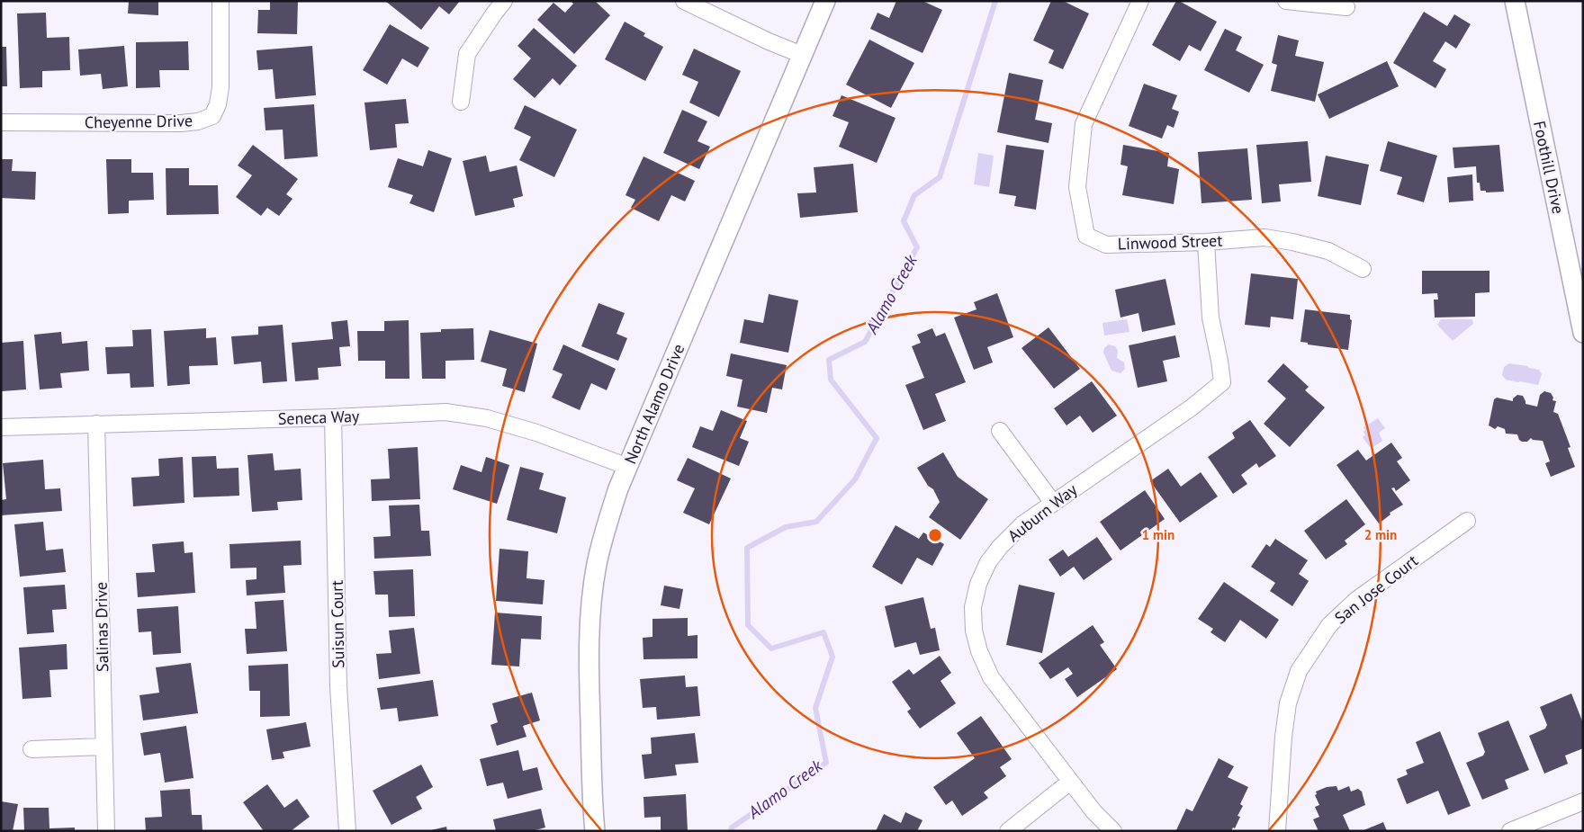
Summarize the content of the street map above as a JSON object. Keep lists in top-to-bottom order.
{
  "streets": {
    "street": [
      "Cheyenne Drive",
      "Foothill Drive",
      "Linwood Street",
      "North Alamo Drive",
      "Seneca Way",
      "Auburn Way",
      "San Jose Court",
      "Suisun Court",
      "Salinas Drive"
    ]
  },
  "crossings": [
    ["Linwood Street", "Auburn Way"],
    ["North Alamo Drive", "Seneca Way"],
    ["Seneca Way", "Suisun Court"],
    ["Seneca Way", "Salinas Drive"]
  ],
  "water": ["Alamo Creek"],
  "rings": ["1 min", "2 min"]
}
